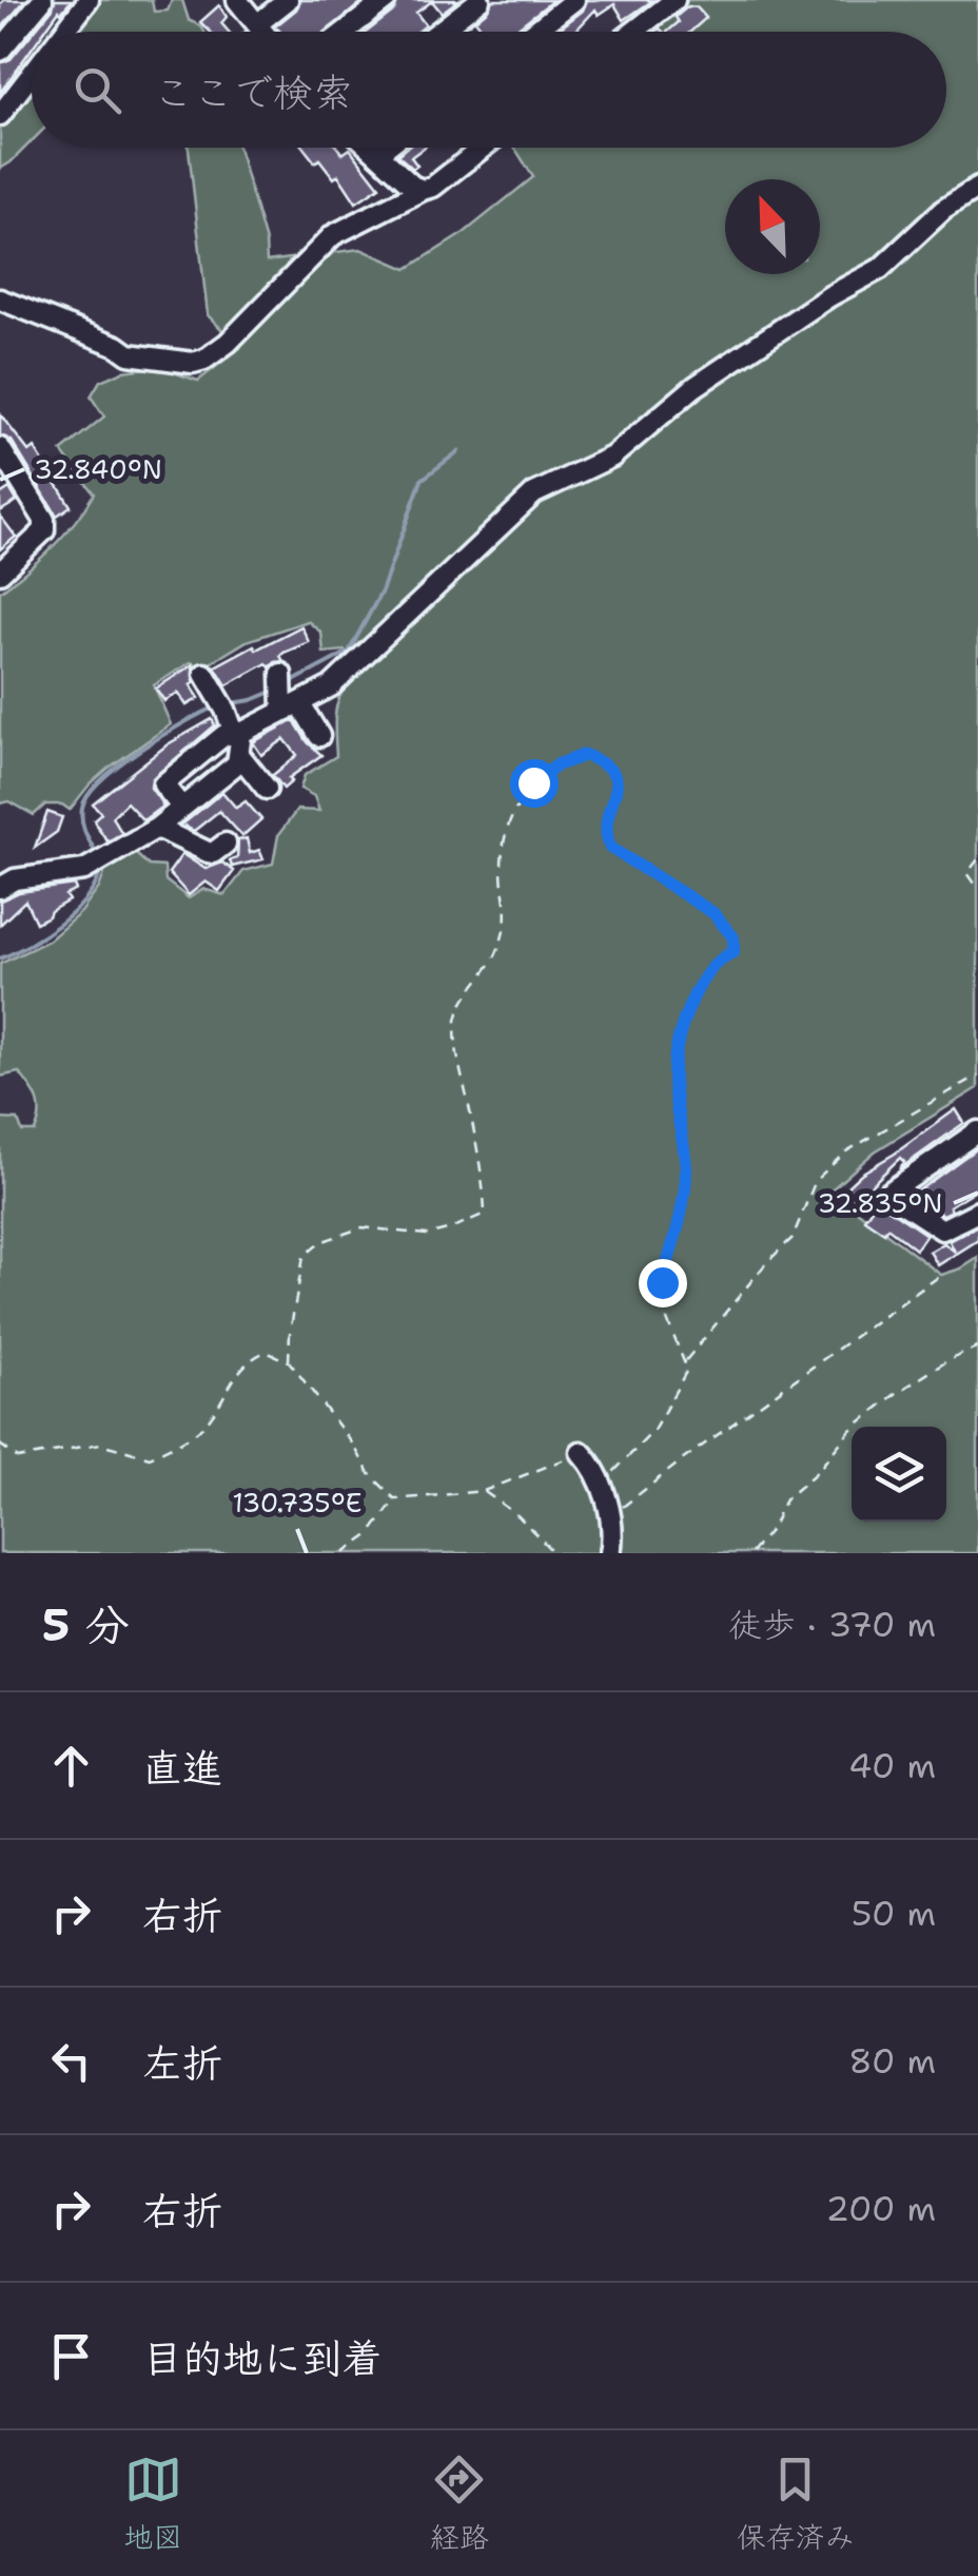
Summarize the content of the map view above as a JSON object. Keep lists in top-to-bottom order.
{
  "north": "top left",
  "page": {
    "search": "ここで検索",
    "heading": ["5 分", "徒歩 · 370 m"],
    "list": [
      ["直進", "40 m"],
      ["右折", "50 m"],
      ["左折", "80 m"],
      ["右折", "200 m"],
      "目的地に到着"
    ],
    "nav": ["地図", "経路", "保存済み"]
  },
  "coordinates": ["32.840°N", "32.835°N", "130.735°E"]
}
